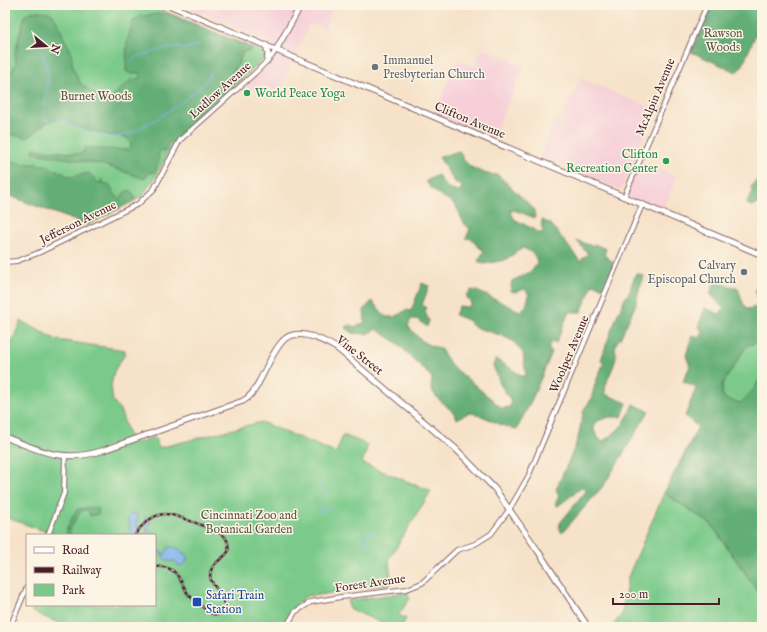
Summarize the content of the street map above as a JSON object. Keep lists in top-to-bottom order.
{
  "streets": {
    "main road": ["Ludlow Avenue", "Clifton Avenue", "Vine Street"],
    "street": [
      "McAlpin Avenue",
      "Jefferson Avenue",
      "Woolper Avenue",
      "Forest Avenue"
    ]
  },
  "crossings": [
    ["Ludlow Avenue", "Clifton Avenue"],
    ["Ludlow Avenue", "Jefferson Avenue"],
    ["McAlpin Avenue", "Clifton Avenue"],
    ["Clifton Avenue", "Woolper Avenue"],
    ["Woolper Avenue", "Vine Street"],
    ["Woolper Avenue", "Forest Avenue"],
    ["Vine Street", "Forest Avenue"]
  ],
  "parks": ["Rawson Woods", "Burnet Woods", "Cincinnati Zoo and Botanical Garden"],
  "places": {
    "other": [
      "Immanuel Presbyterian Church",
      "World Peace Yoga",
      "Clifton Recreation Center",
      "Calvary Episcopal Church"
    ],
    "transit": ["Safari Train Station"]
  },
  "legend": ["Road", "Railway", "Park"],
  "scale_bar": "200 m",
  "north": "right"
}
